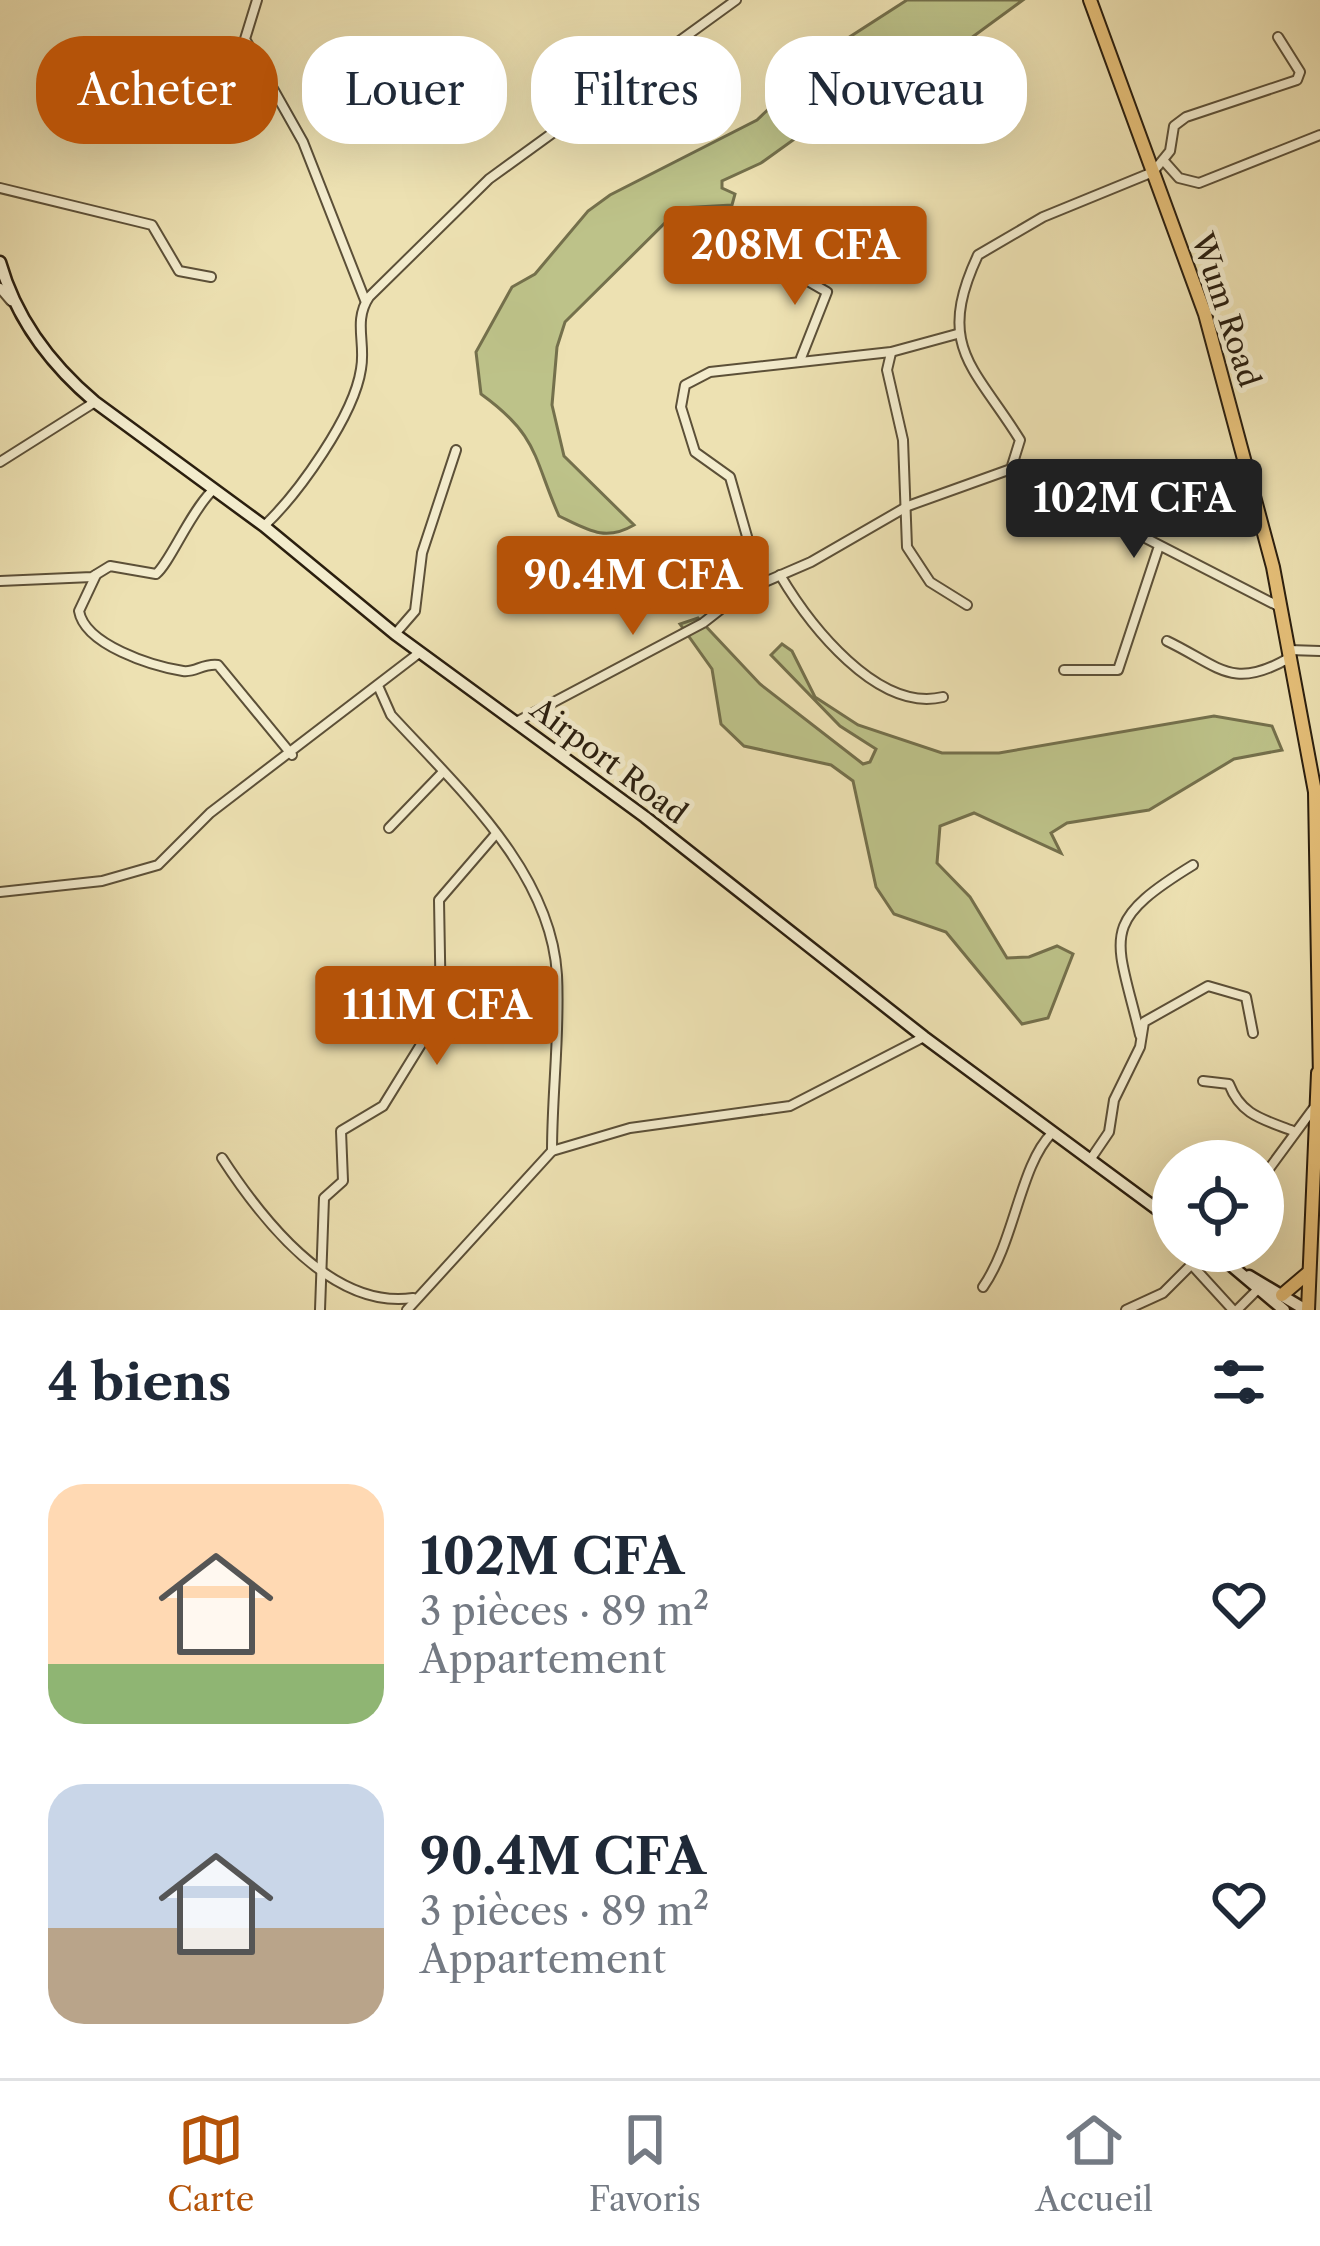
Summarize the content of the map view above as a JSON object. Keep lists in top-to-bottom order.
{
  "streets": {
    "highway": ["Wum Road"],
    "main road": ["Airport Road"]
  },
  "page": {
    "chip": [
      "Acheter",
      "Louer",
      "Filtres",
      "Nouveau"
    ],
    "price": [
      "208M CFA",
      "102M CFA",
      "90.4M CFA",
      "111M CFA"
    ],
    "heading": "4 biens",
    "list": [
      {
        "name": "102M CFA",
        "note": "3 pièces · 89 m² · Appartement"
      },
      {
        "name": "90.4M CFA",
        "note": "3 pièces · 89 m² · Appartement"
      }
    ],
    "tabs": ["Carte", "Favoris", "Accueil"]
  }
}
